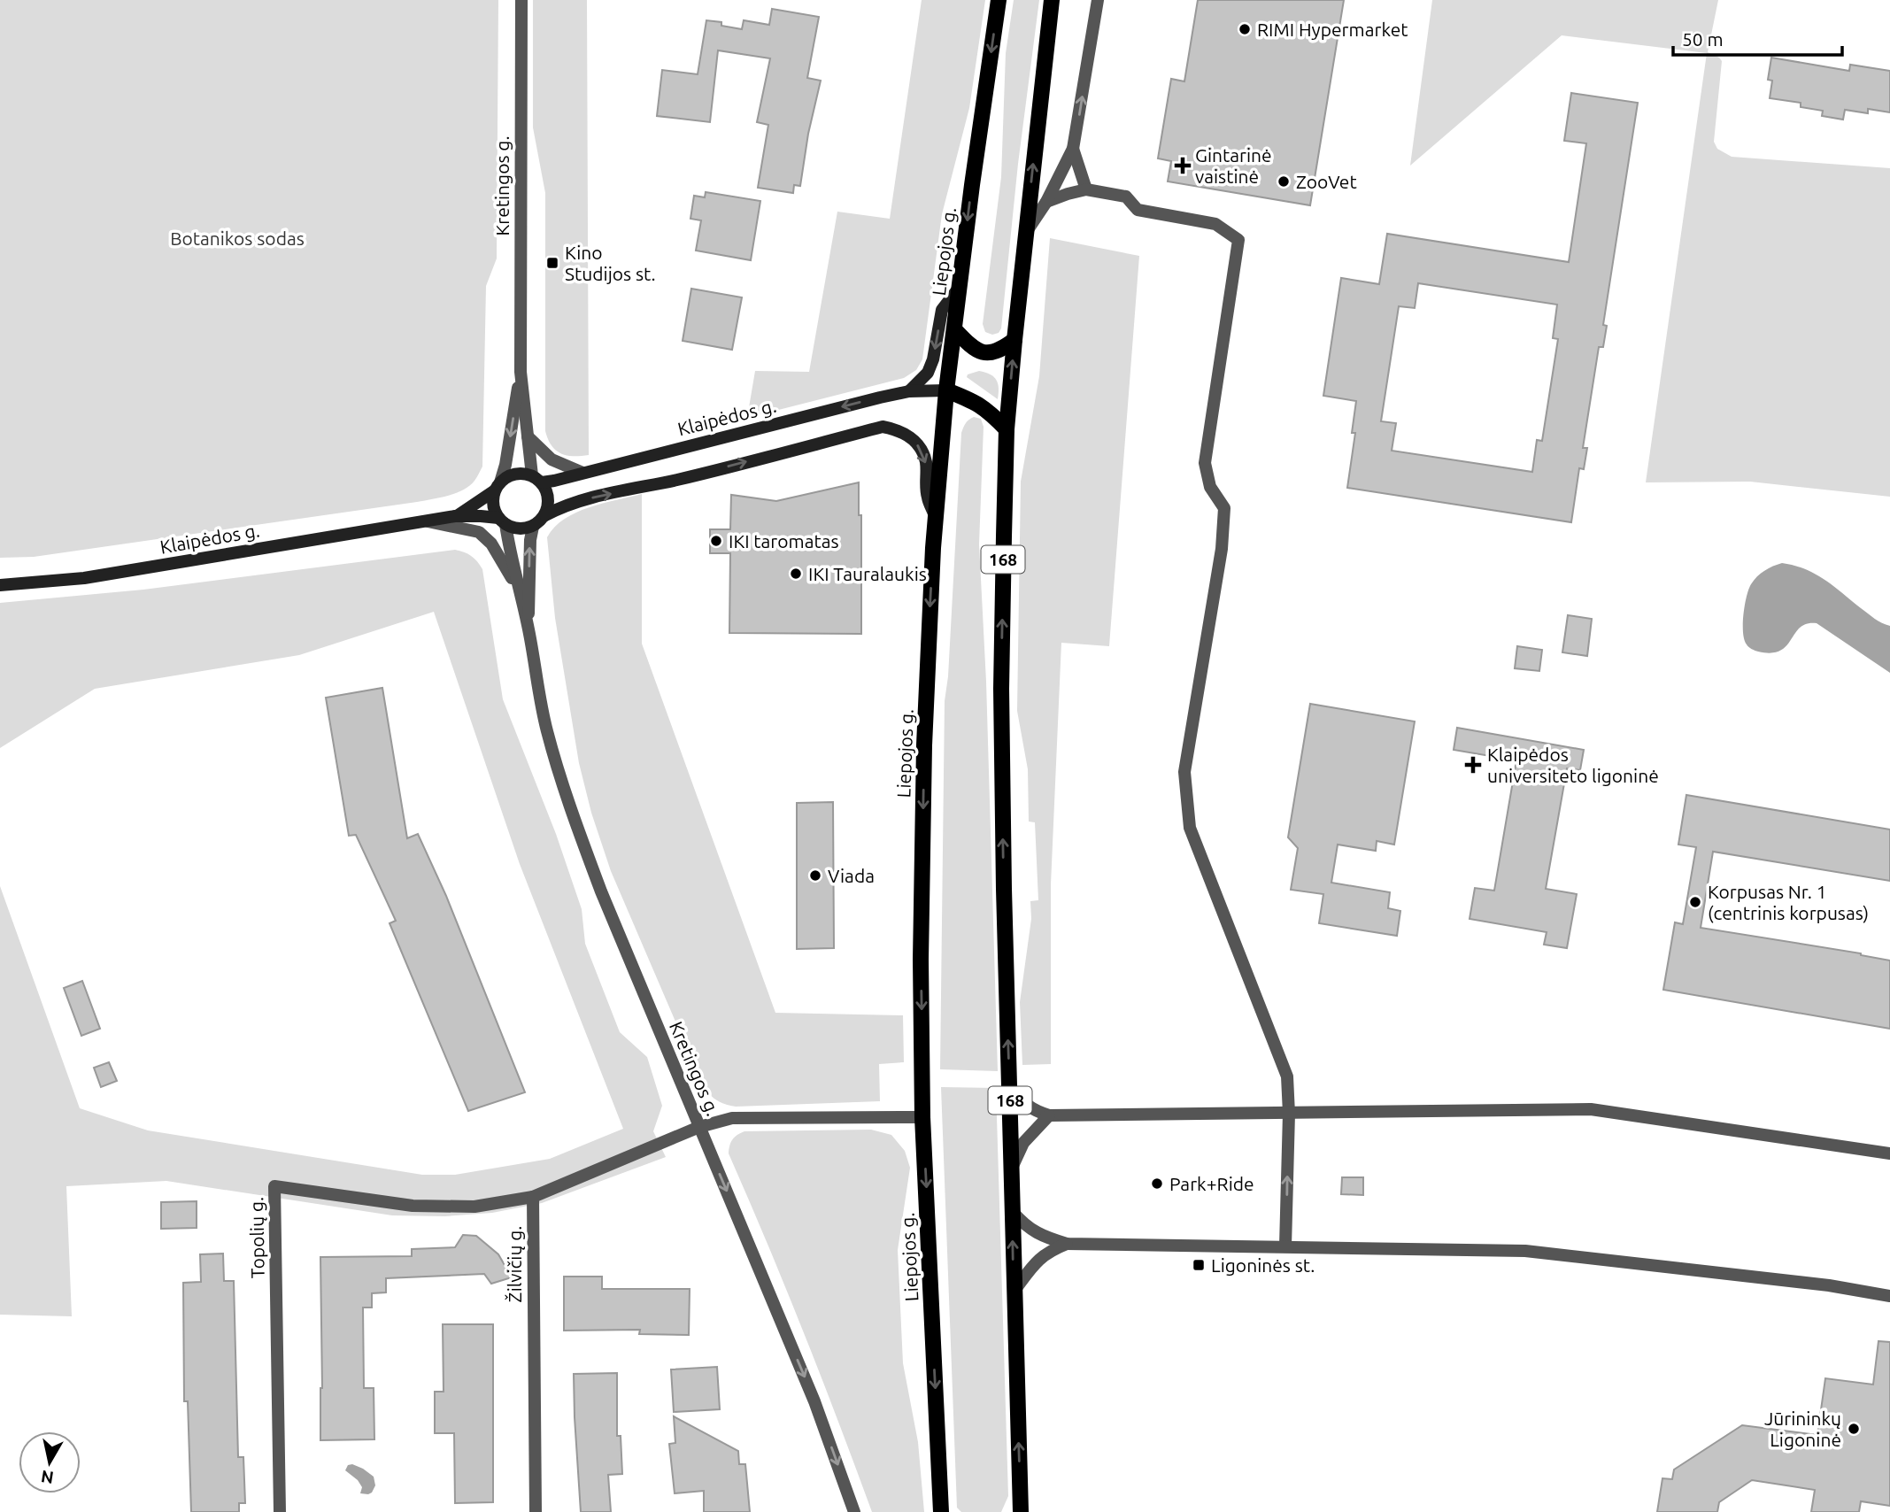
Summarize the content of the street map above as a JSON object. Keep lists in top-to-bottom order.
{
  "streets": {
    "main road": ["Liepojos g.", "Klaipėdos g.", "168"],
    "street": ["Kretingos g.", "Topolių g.", "Žilvičių g."]
  },
  "crossings": [
    ["Kretingos g.", "Klaipėdos g."],
    ["Liepojos g.", "Klaipėdos g."],
    ["Topolių g.", "Žilvičių g."]
  ],
  "parks": ["Botanikos sodas"],
  "places": {
    "other": [
      "RIMI Hypermarket",
      "ZooVet",
      "IKI taromatas",
      "IKI Tauralaukis",
      "Viada",
      "Korpusas Nr. 1 (centrinis korpusas)",
      "Park+Ride",
      "Jūrininkų Ligoninė"
    ],
    "health": ["Gintarinė vaistinė", "Klaipėdos universiteto ligoninė"],
    "transit": ["Kino Studijos st.", "Ligoninės st."]
  },
  "scale_bar": "50 m",
  "north": "bottom"
}
